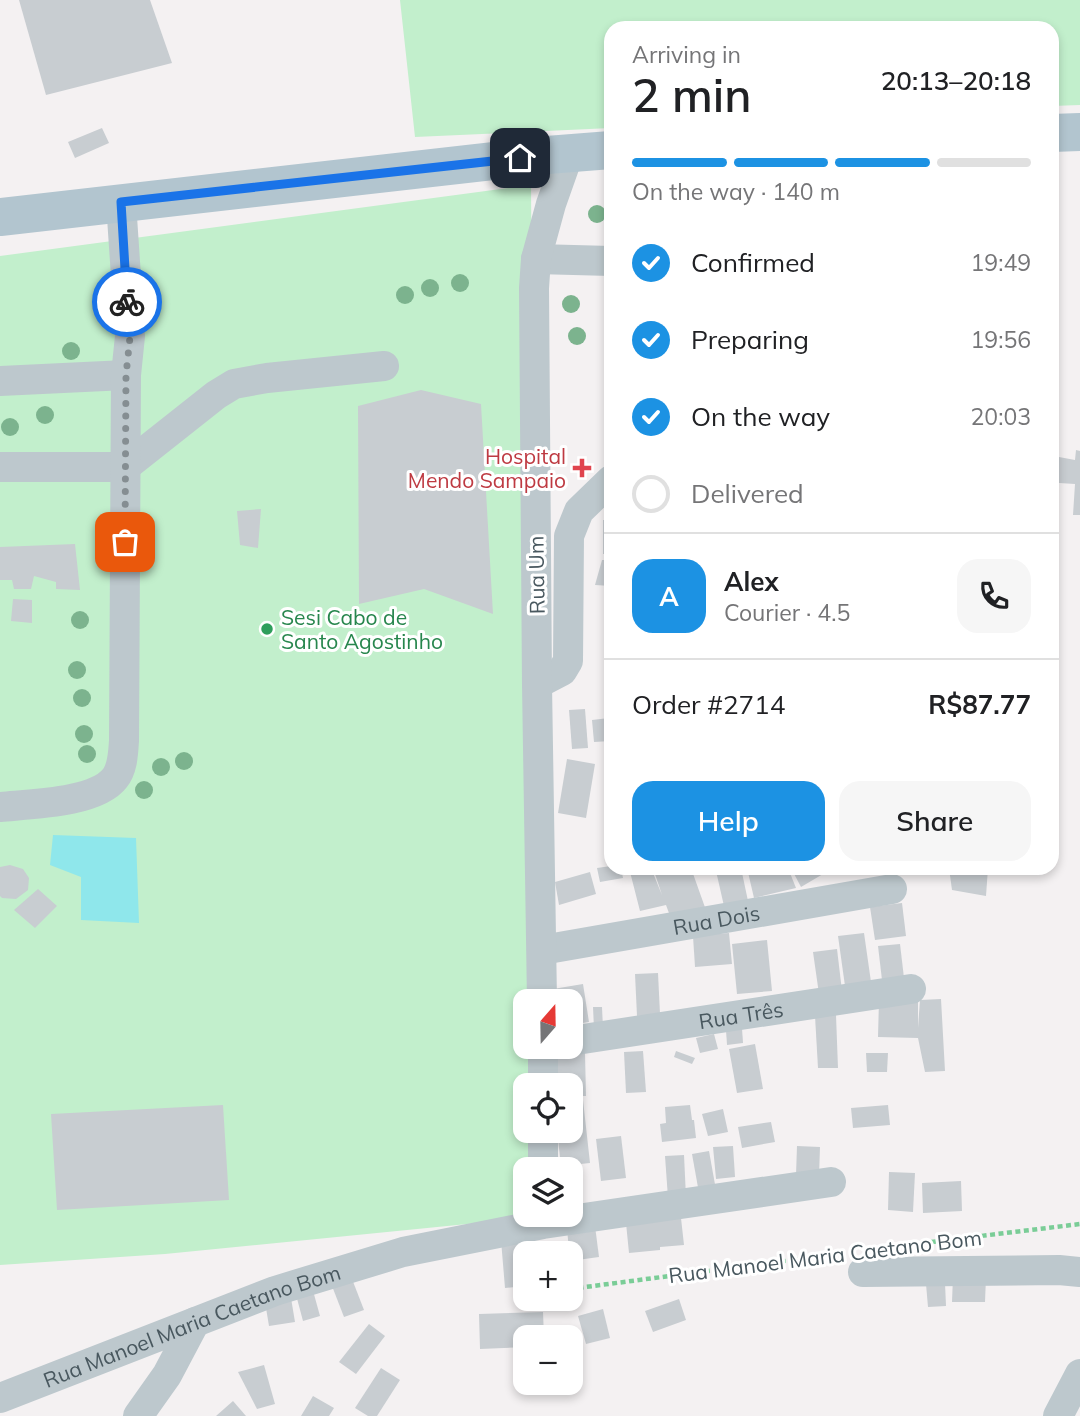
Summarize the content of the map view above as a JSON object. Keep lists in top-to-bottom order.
{
  "streets": {
    "street": [
      "Rua Um",
      "Rua Dois",
      "Rua Três",
      "Rua Manoel Maria Caetano Bom"
    ]
  },
  "crossings": [
    ["Rua Um", "Rua Dois"]
  ],
  "places": {
    "health": ["Hospital Mendo Sampaio"],
    "other": ["Sesi Cabo de Santo Agostinho"]
  },
  "north": "top",
  "page": {
    "heading": ["2 min", "Arriving in", "20:13–20:18"],
    "panel": [
      "Alex",
      "Courier · 4.5",
      "Order #2714",
      "R$87.77"
    ],
    "bar": "On the way · 140 m",
    "list": [
      ["Confirmed", "19:49"],
      ["Preparing", "19:56"],
      ["On the way", "20:03"],
      "Delivered"
    ],
    "round": "A",
    "buttons": ["Help", "Share"],
    "map_buttons": ["+", "−"]
  }
}
